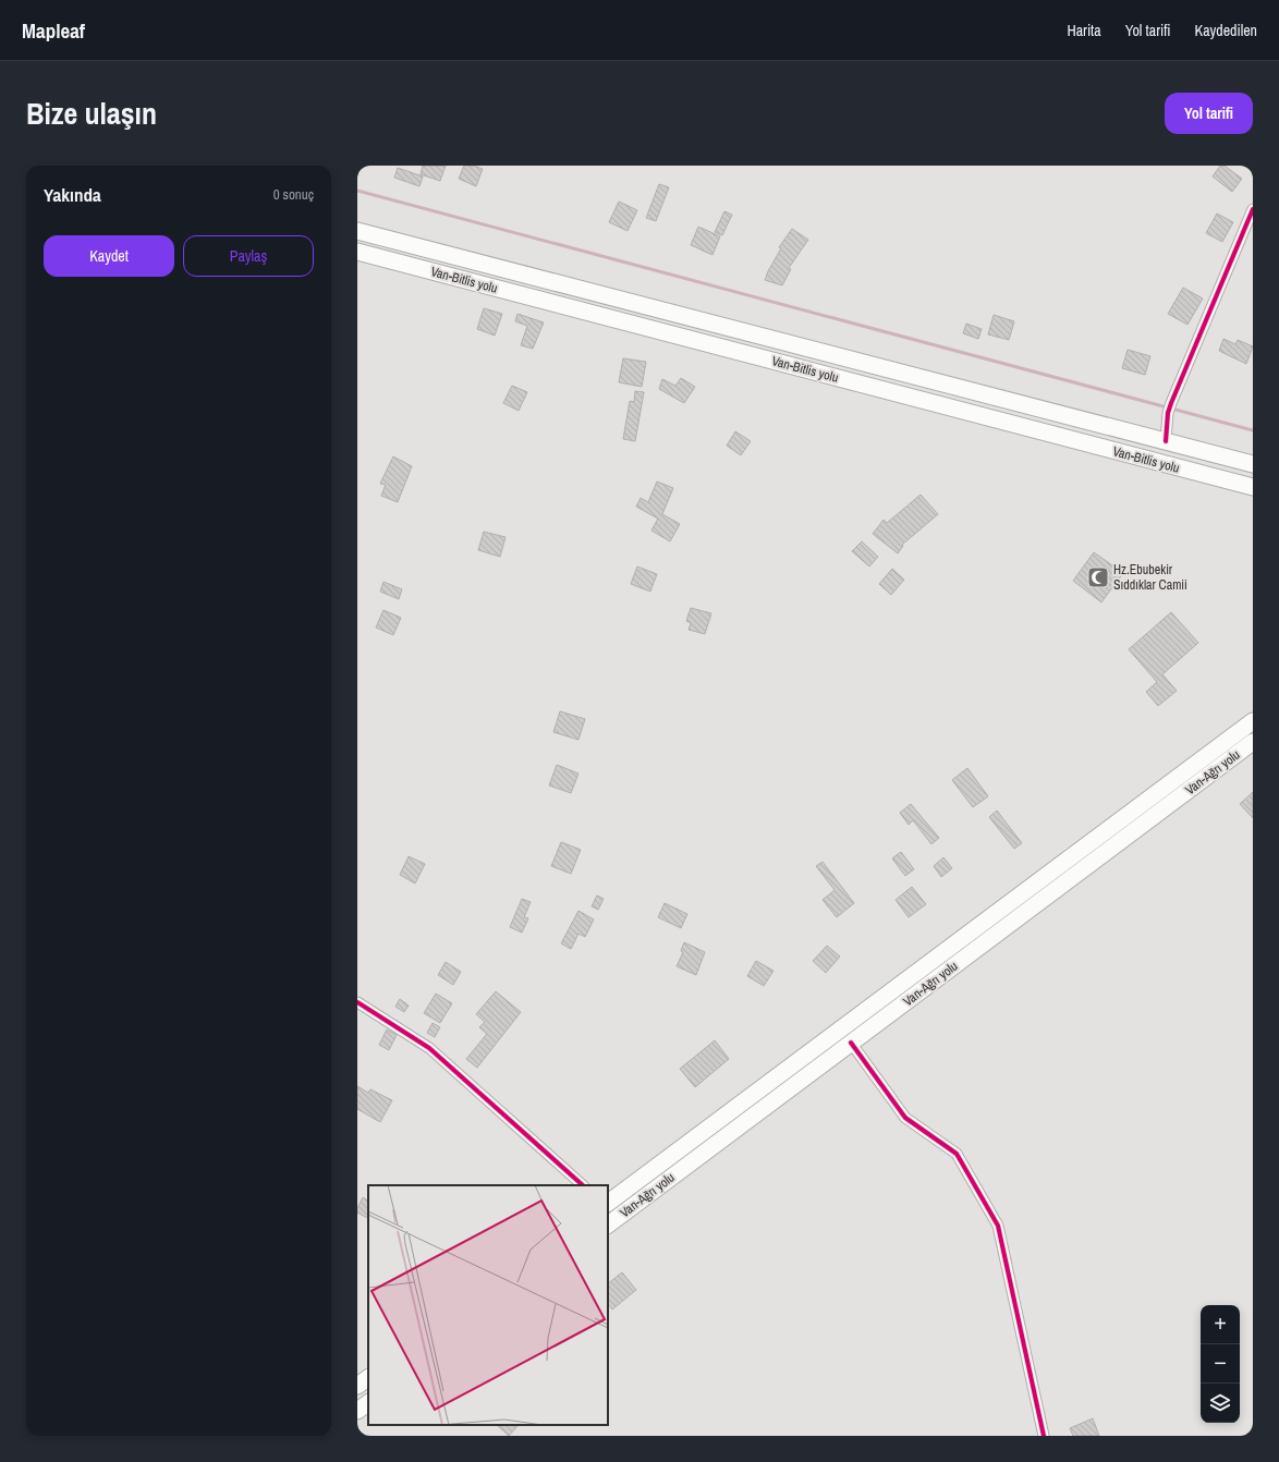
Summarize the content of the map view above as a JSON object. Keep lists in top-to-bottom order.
{
  "streets": {
    "highway": ["Van-Bitlis yolu", "Van-Ağrı yolu"]
  },
  "places": {
    "mosque": ["Hz.Ebubekir Sıddıklar Camii"]
  },
  "page": {
    "header": "Mapleaf",
    "nav": ["Harita", "Yol tarifi", "Kaydedilen"],
    "title": "Bize ulaşın",
    "buttons": [
      "Yol tarifi",
      ["Kaydet", "Paylaş"]
    ],
    "heading": ["Yakında", "0 sonuç"],
    "map_buttons": ["+", "−"]
  }
}
